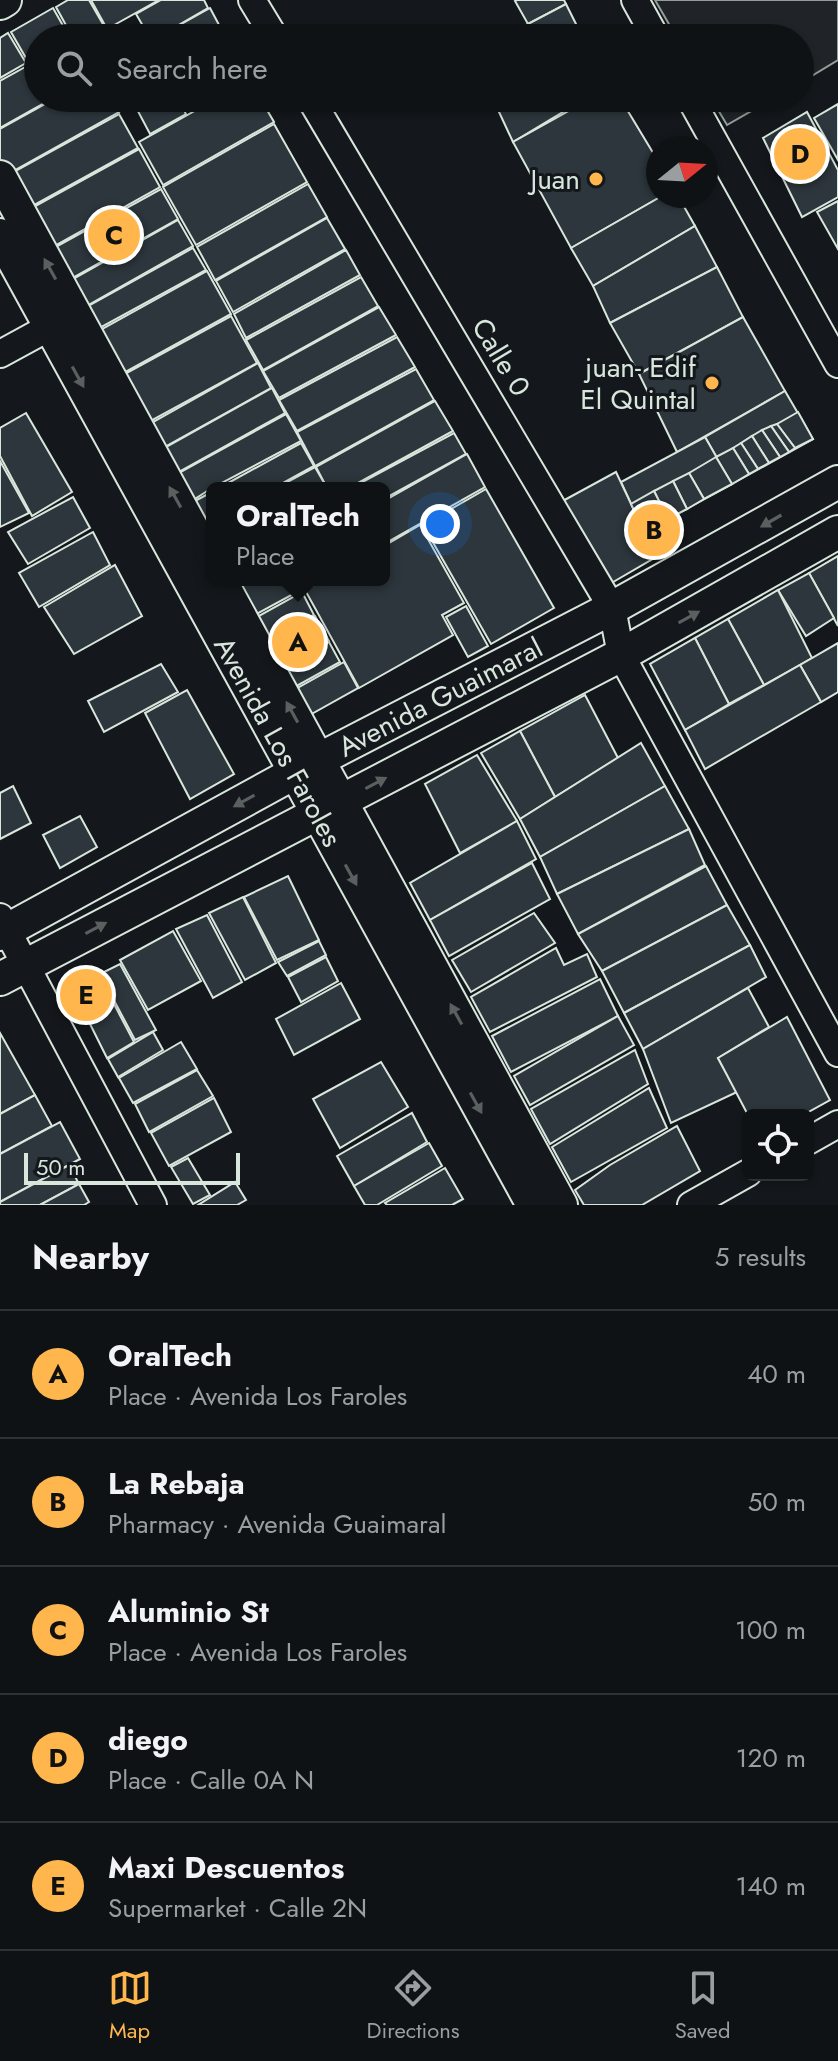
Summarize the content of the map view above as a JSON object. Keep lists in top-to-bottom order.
{
  "streets": {
    "street": ["Calle 0", "Avenida Guaimaral", "Avenida Los Faroles"]
  },
  "crossings": [
    ["Calle 0", "Avenida Guaimaral"],
    ["Avenida Guaimaral", "Avenida Los Faroles"]
  ],
  "places": ["Juan", "juan- Edif El Quintal"],
  "scale_bar": "50 m",
  "north": "right",
  "page": {
    "search": "Search here",
    "pins": [
      "D",
      "C",
      "B",
      "A",
      "E"
    ],
    "popup": ["OralTech", "Place"],
    "scale": "50 m",
    "heading": ["Nearby", "5 results"],
    "list": [
      {
        "mark": "A",
        "name": "OralTech",
        "note": "Place · Avenida Los Faroles",
        "value": "40 m"
      },
      {
        "mark": "B",
        "name": "La Rebaja",
        "note": "Pharmacy · Avenida Guaimaral",
        "value": "50 m"
      },
      {
        "mark": "C",
        "name": "Aluminio St",
        "note": "Place · Avenida Los Faroles",
        "value": "100 m"
      },
      {
        "mark": "D",
        "name": "diego",
        "note": "Place · Calle 0A N",
        "value": "120 m"
      },
      {
        "mark": "E",
        "name": "Maxi Descuentos",
        "note": "Supermarket · Calle 2N",
        "value": "140 m"
      }
    ],
    "nav": ["Map", "Directions", "Saved"]
  }
}
